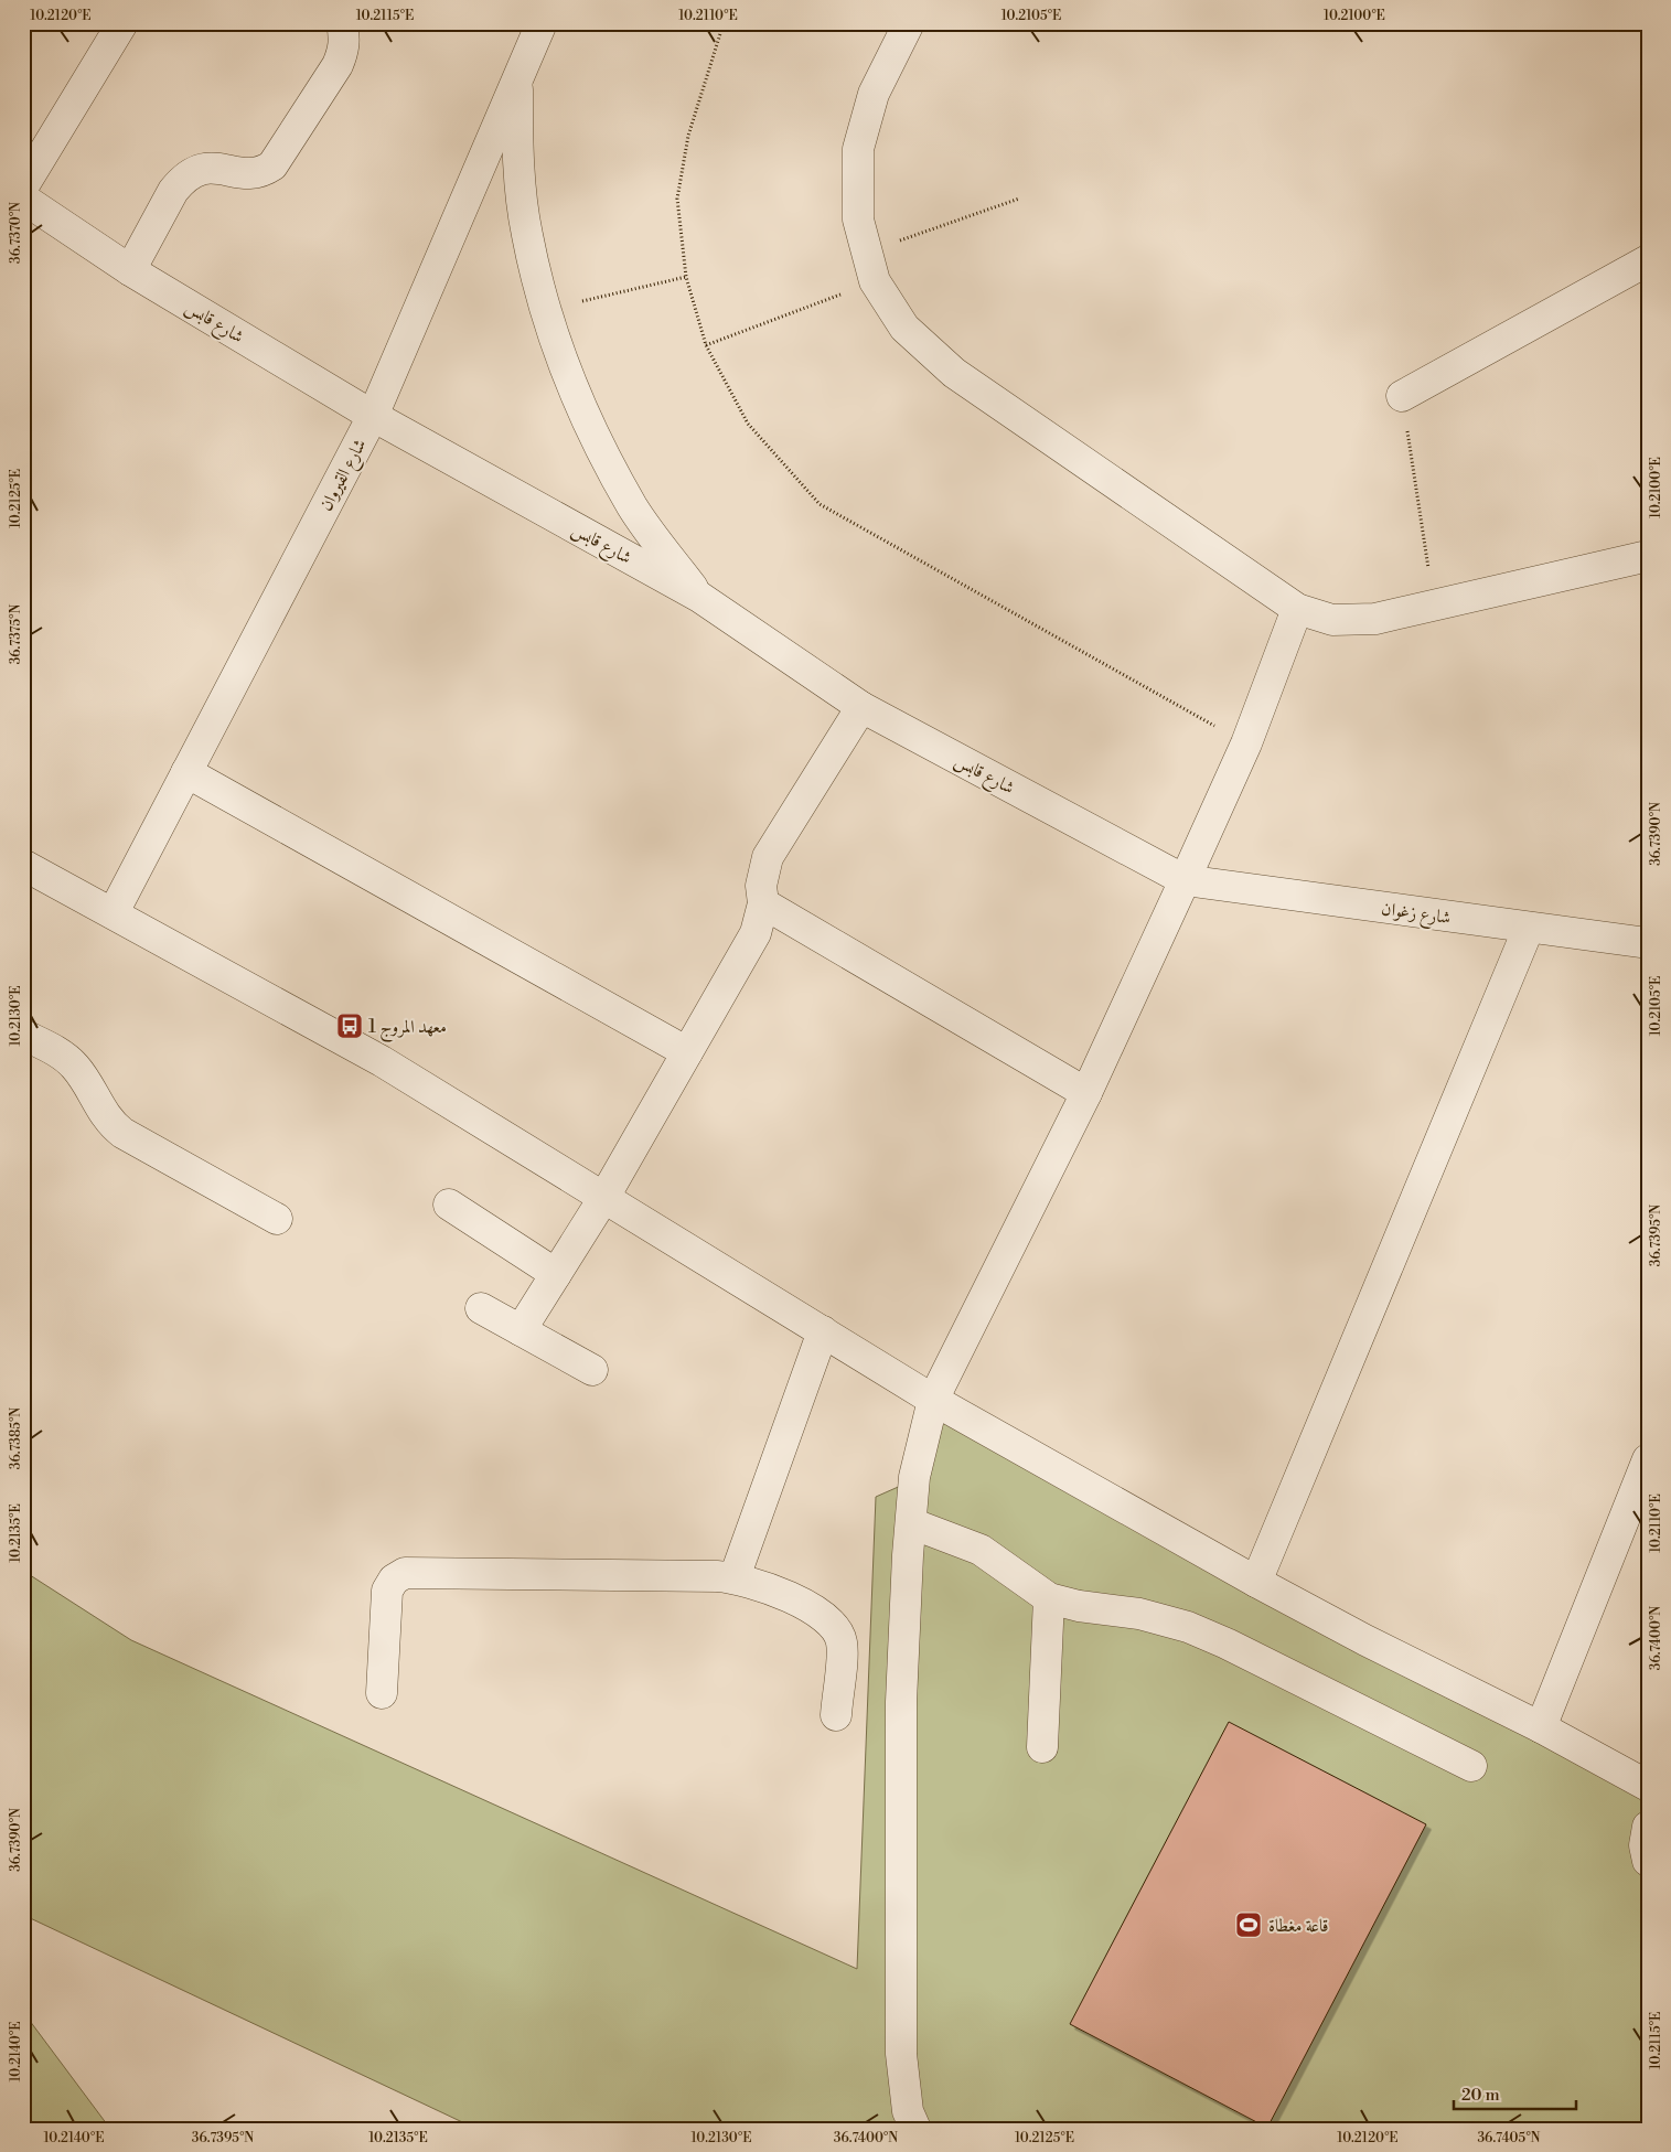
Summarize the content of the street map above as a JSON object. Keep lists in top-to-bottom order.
{
  "streets": {
    "street": ["شارع قابس", "شارع القيروان", "شارع زغوان"]
  },
  "crossings": [
    ["شارع قابس", "شارع القيروان"],
    ["شارع قابس", "شارع زغوان"]
  ],
  "places": {
    "bus stop": ["معهد المروج 1"],
    "sports": ["قاعة مغطاة"]
  },
  "scale_bar": "20 m",
  "coordinates": [
    "10.2120°E",
    "10.2115°E",
    "10.2110°E",
    "10.2105°E",
    "10.2100°E",
    "36.7370°N",
    "10.2125°E",
    "36.7375°N",
    "36.7390°N",
    "10.2130°E",
    "36.7395°N",
    "36.7385°N",
    "10.2135°E",
    "36.7400°N",
    "10.2140°E",
    "36.7405°N"
  ]
}
